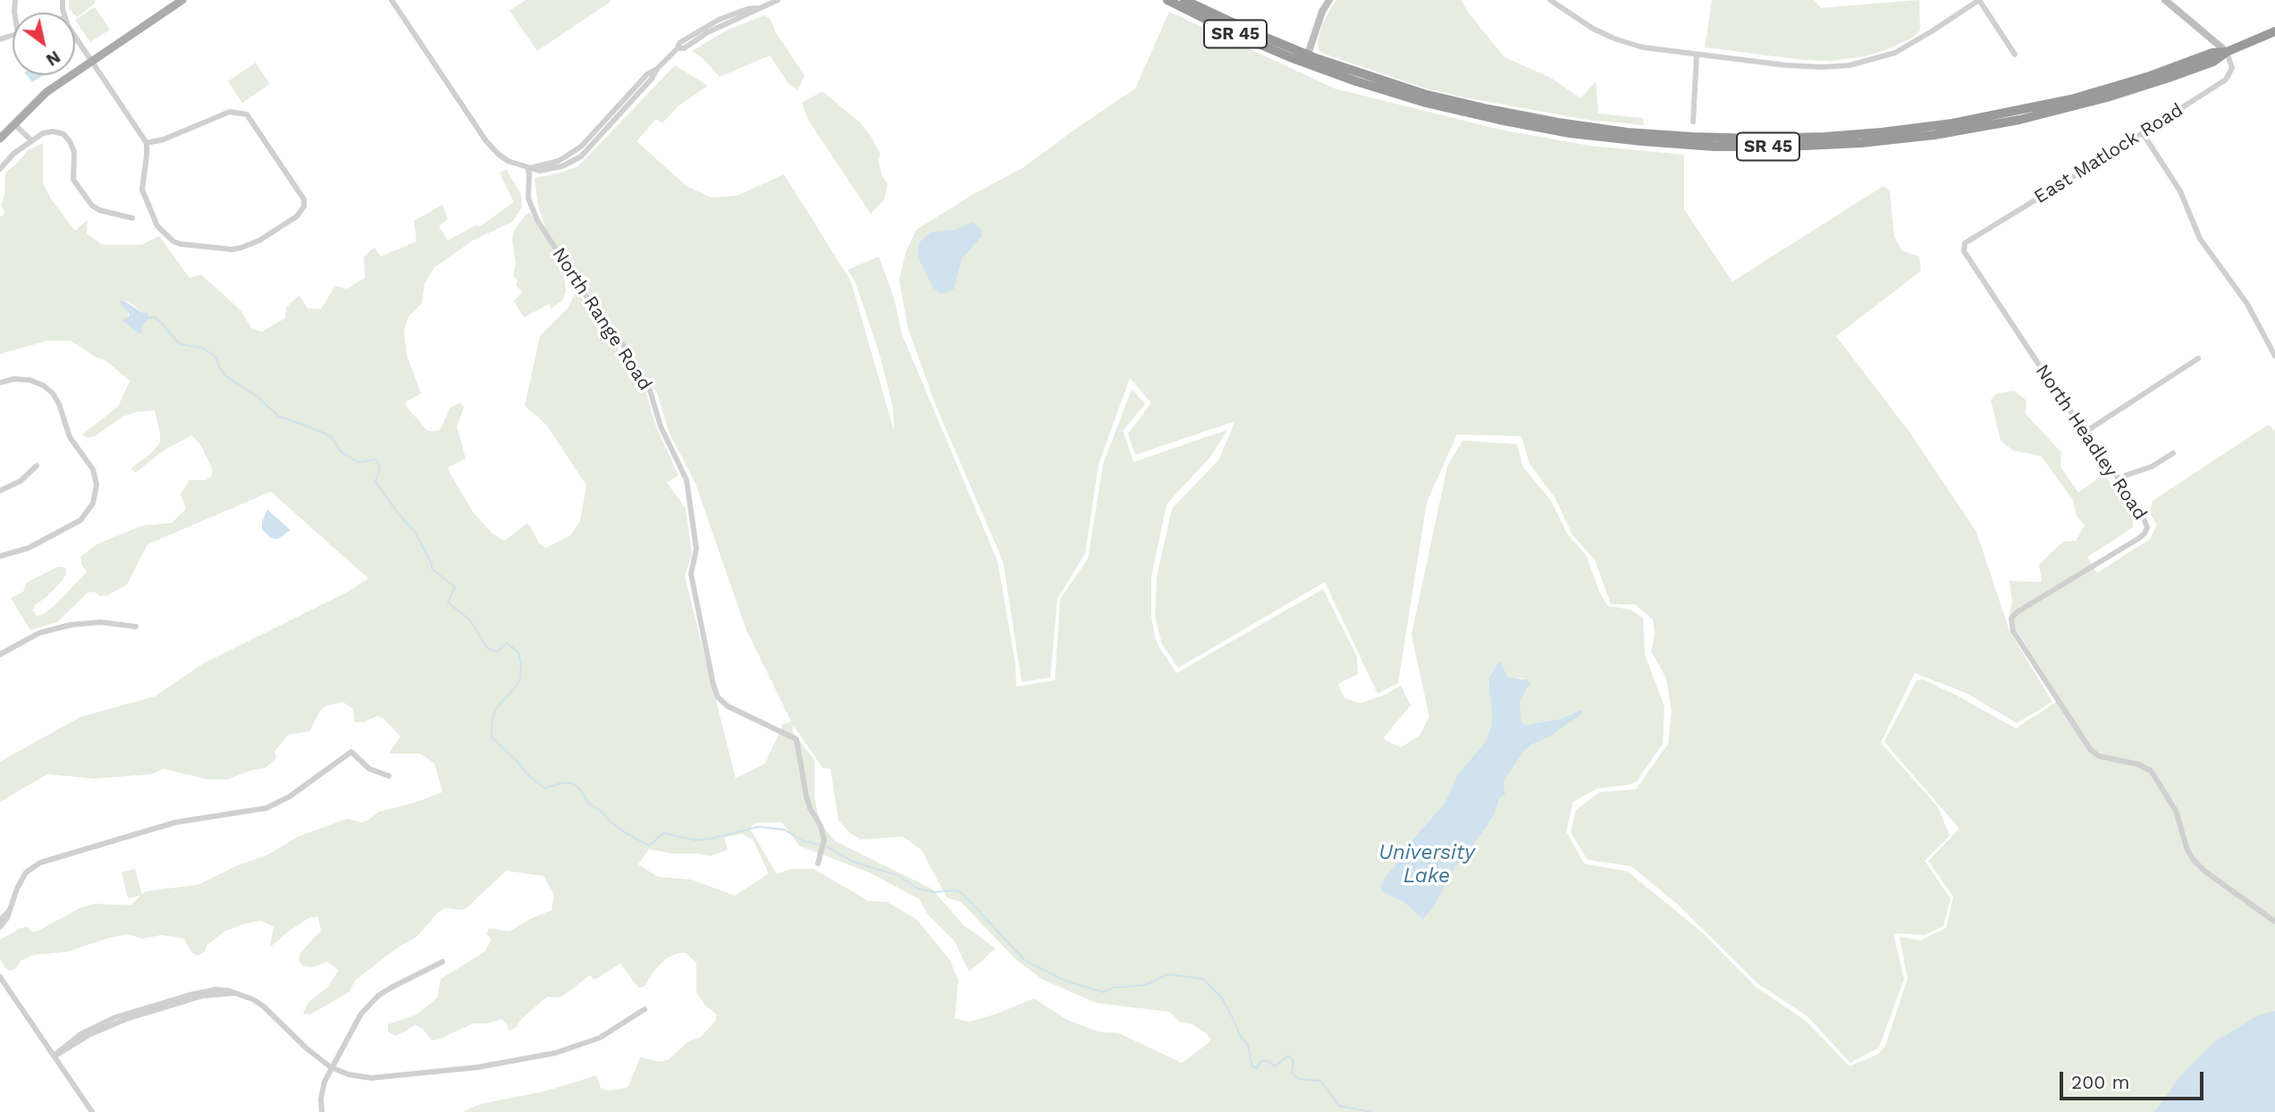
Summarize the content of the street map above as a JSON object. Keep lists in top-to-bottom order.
{
  "streets": {
    "highway": ["SR 45"],
    "street": ["East Matlock Road", "North Range Road", "North Headley Road"]
  },
  "crossings": [
    ["SR 45", "East Matlock Road"],
    ["East Matlock Road", "North Headley Road"]
  ],
  "water": ["University Lake"],
  "scale_bar": "200 m",
  "north": "bottom right"
}
